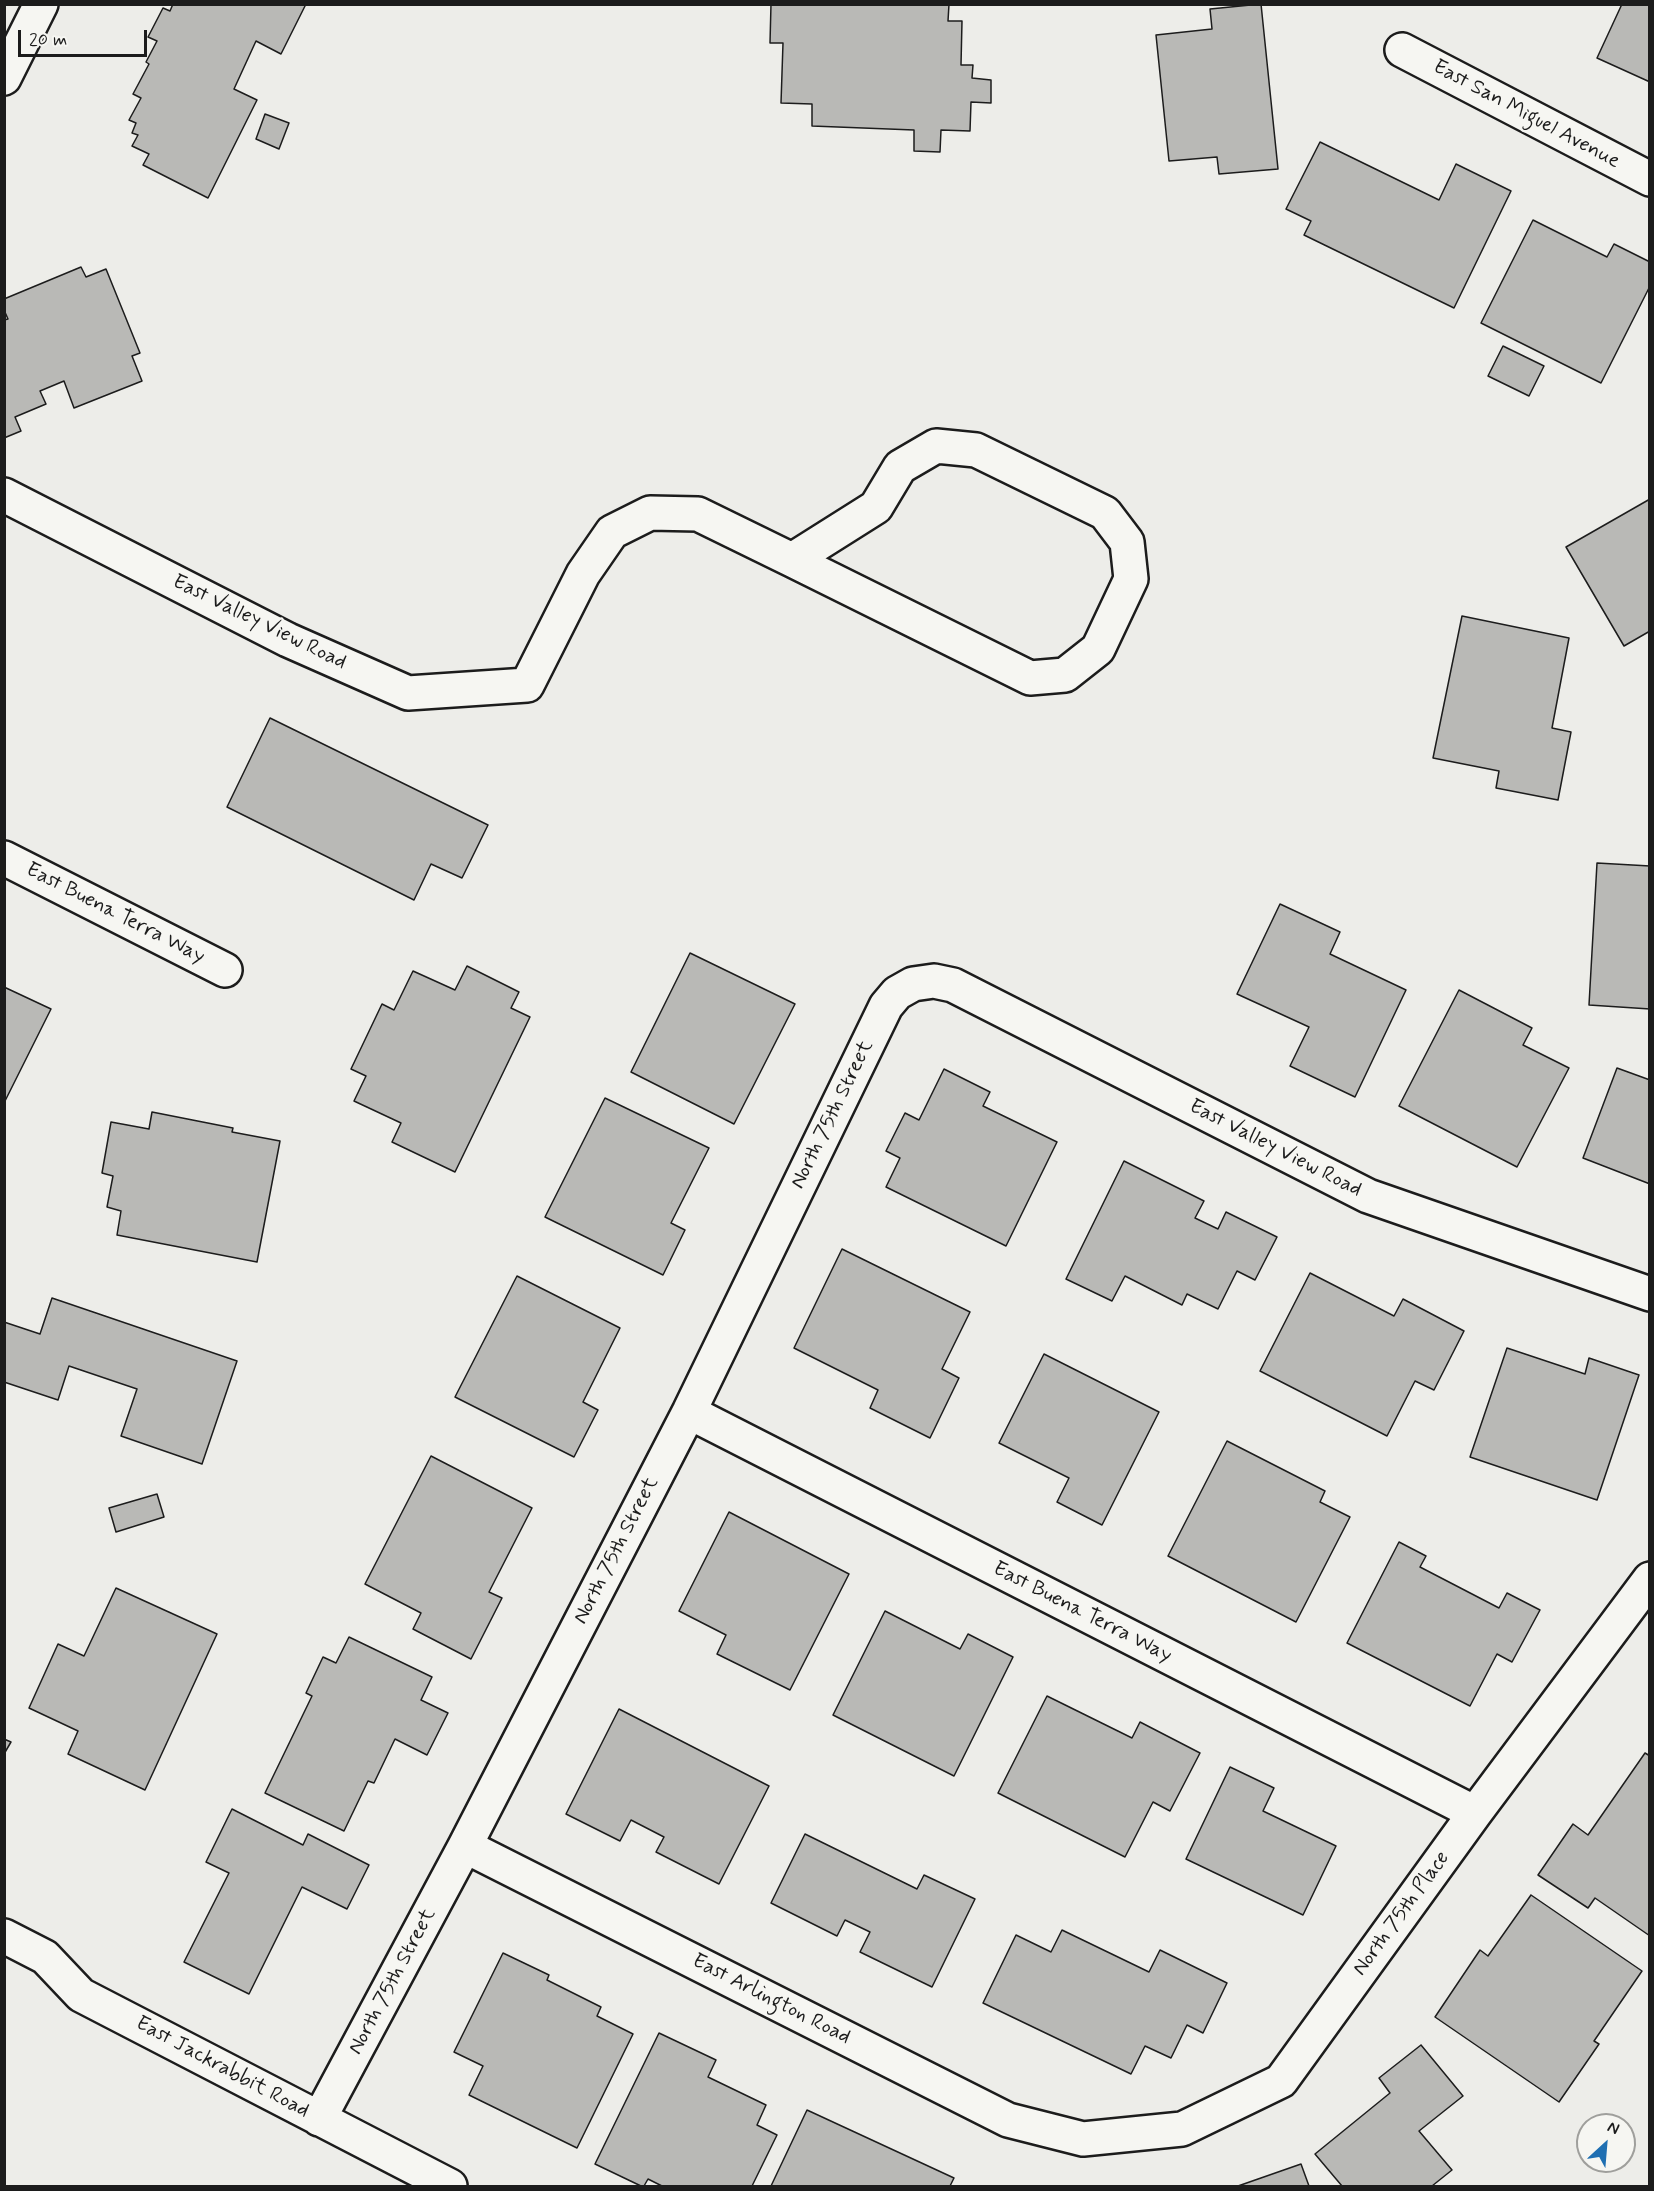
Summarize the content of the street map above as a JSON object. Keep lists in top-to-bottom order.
{
  "streets": {
    "street": [
      "East San Miguel Avenue",
      "East Valley View Road",
      "East Buena Terra Way",
      "North 75th Street",
      "North 75th Place",
      "East Arlington Road",
      "East Jackrabbit Road"
    ]
  },
  "crossings": [
    ["East Valley View Road", "North 75th Street"],
    ["East Buena Terra Way", "North 75th Street"],
    ["East Buena Terra Way", "North 75th Place"],
    ["North 75th Street", "East Arlington Road"],
    ["North 75th Street", "East Jackrabbit Road"],
    ["North 75th Place", "East Arlington Road"]
  ],
  "scale_bar": "20 m",
  "north": "top right"
}
